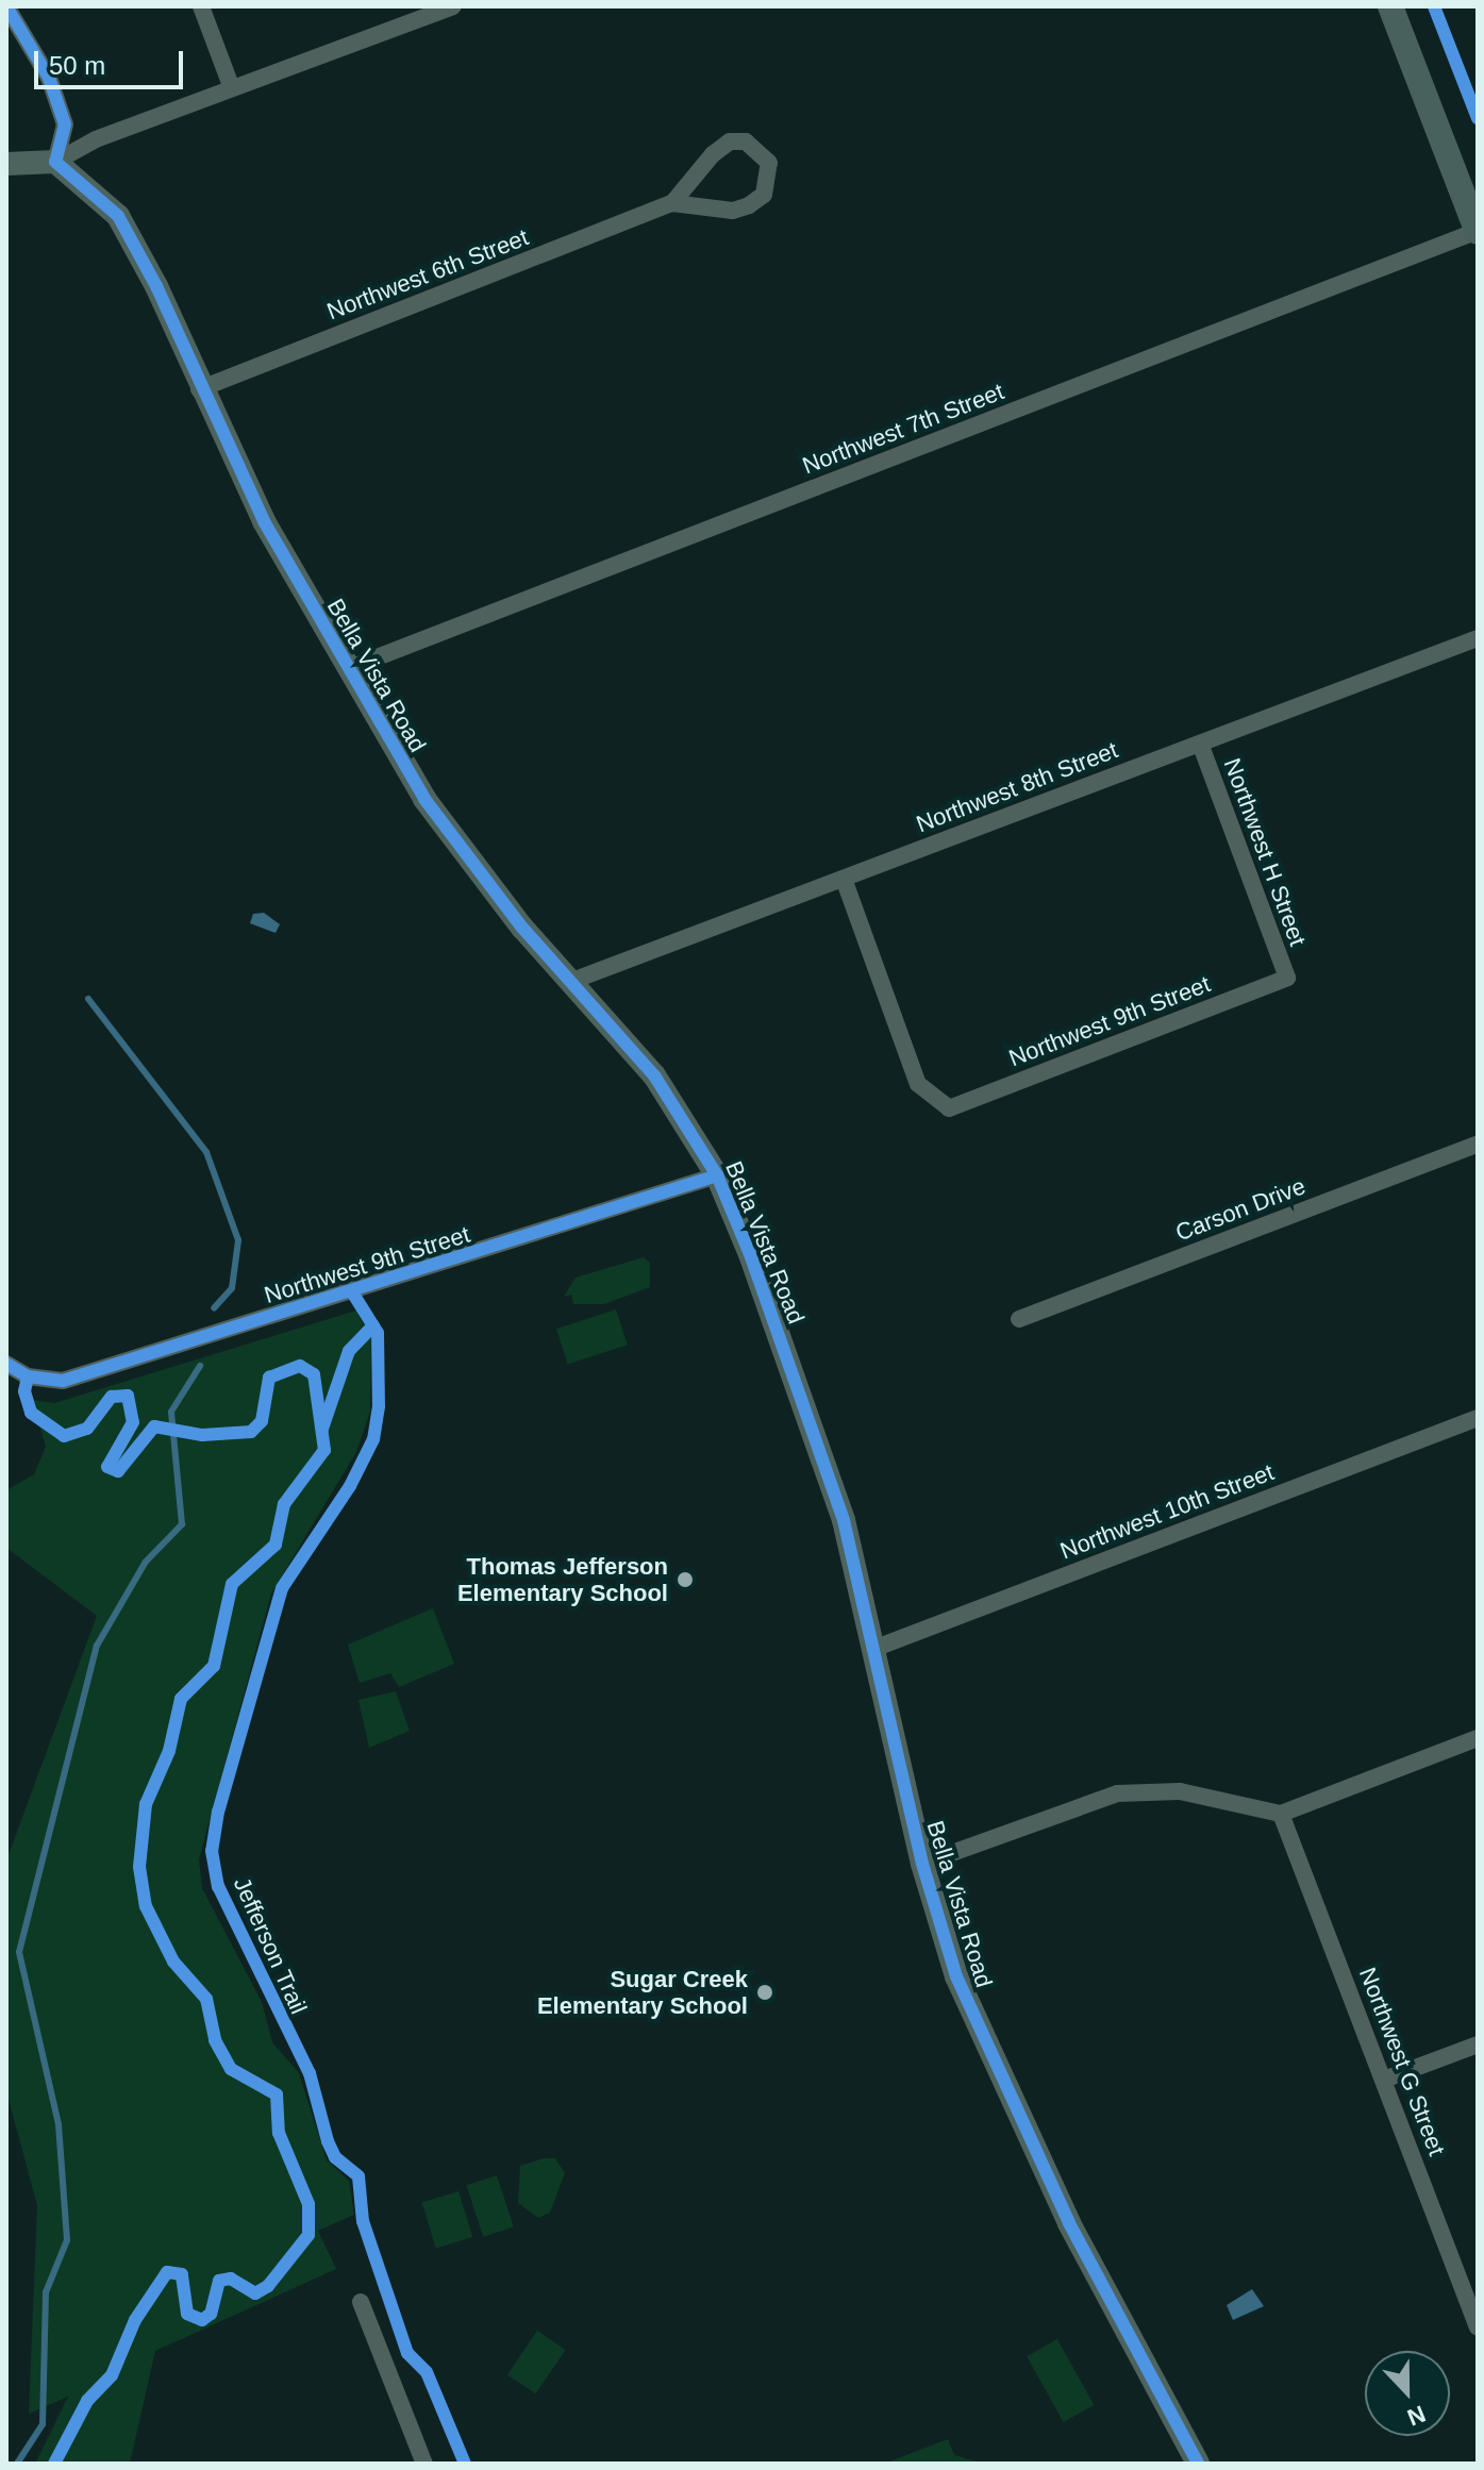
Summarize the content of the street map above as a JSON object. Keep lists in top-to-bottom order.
{
  "streets": {
    "street": [
      "Northwest 6th Street",
      "Northwest 7th Street",
      "Bella Vista Road",
      "Northwest 8th Street",
      "Northwest H Street",
      "Northwest 9th Street",
      "Carson Drive",
      "Northwest 10th Street",
      "Northwest G Street"
    ],
    "cycle path": ["Jefferson Trail"]
  },
  "crossings": [
    ["Northwest 6th Street", "Bella Vista Road"],
    ["Northwest 7th Street", "Bella Vista Road"],
    ["Bella Vista Road", "Northwest 8th Street"],
    ["Bella Vista Road", "Northwest 9th Street"],
    ["Bella Vista Road", "Northwest 10th Street"],
    ["Northwest 8th Street", "Northwest H Street"],
    ["Northwest 8th Street", "Northwest 9th Street"],
    ["Northwest H Street", "Northwest 9th Street"]
  ],
  "places": ["Thomas Jefferson Elementary School", "Sugar Creek Elementary School"],
  "scale_bar": "50 m",
  "north": "bottom"
}
